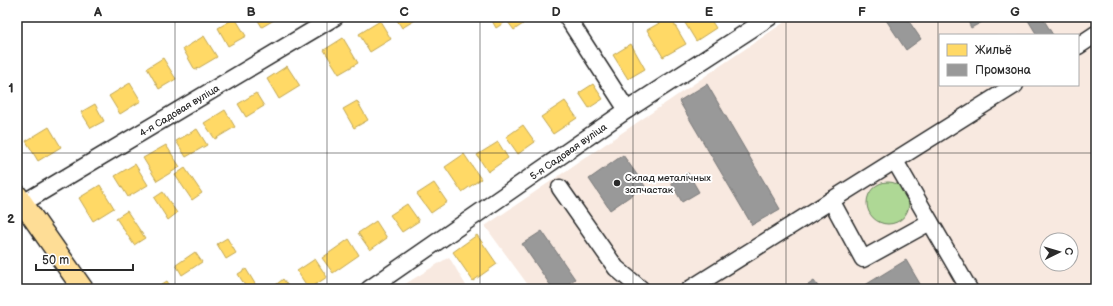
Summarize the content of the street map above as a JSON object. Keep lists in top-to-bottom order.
{
  "streets": {
    "street": ["4-я Садовая вуліца", "5-я Садовая вуліца"]
  },
  "places": ["Склад металічных запчастак"],
  "legend": ["Жильё", "Промзона"],
  "scale_bar": "50 m",
  "north": "right",
  "grid": {
    "columns": [
      "A",
      "B",
      "C",
      "D",
      "E",
      "F",
      "G"
    ],
    "rows": ["1", "2"]
  }
}
